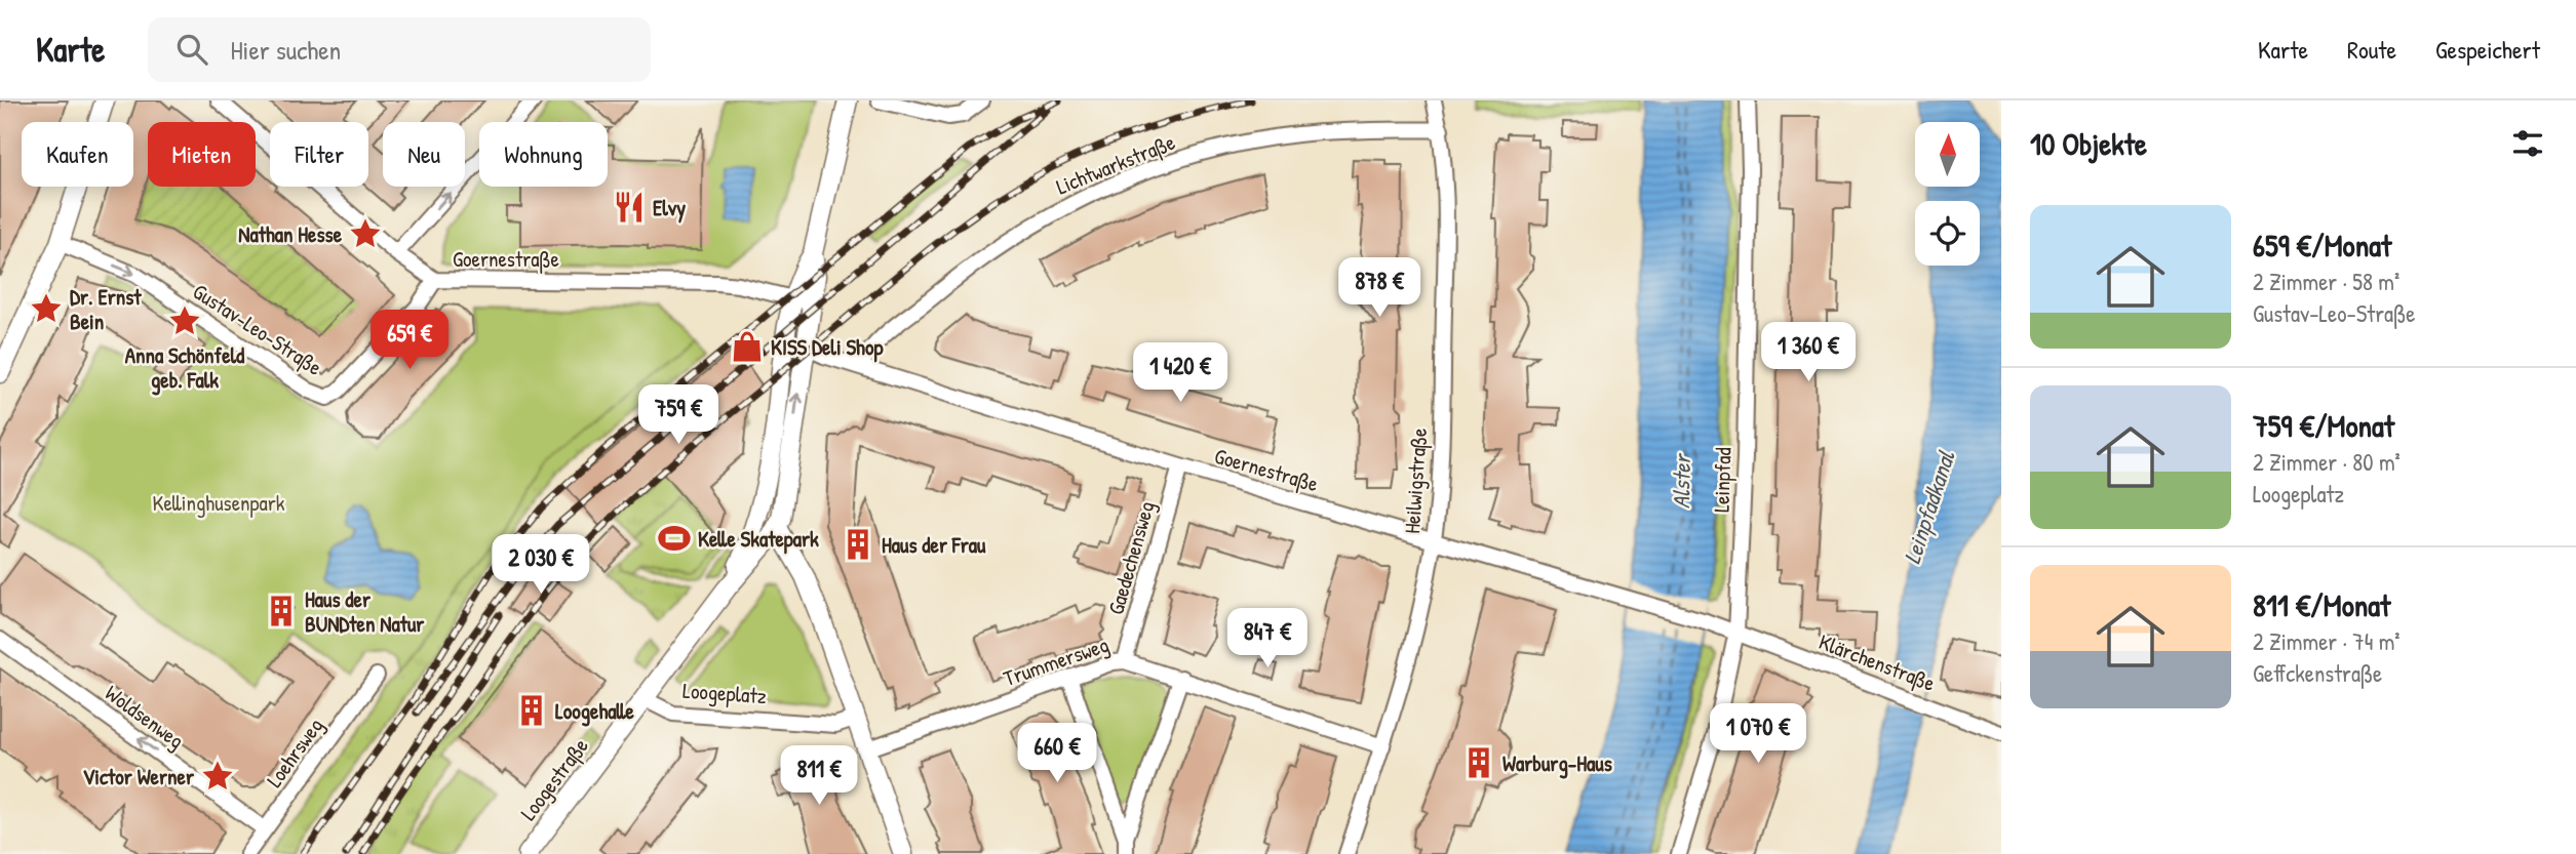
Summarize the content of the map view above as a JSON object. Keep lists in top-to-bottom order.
{
  "streets": {
    "street": [
      "Lichtwarkstraße",
      "Goernestraße",
      "Gustav-Leo-Straße",
      "Leinpfad",
      "Heilwigstraße",
      "Gaedechensweg",
      "Trummersweg",
      "Klärchenstraße",
      "Loogeplatz",
      "Woldsenweg",
      "Loehrsweg",
      "Loogestraße"
    ]
  },
  "crossings": [
    ["Lichtwarkstraße", "Goernestraße"],
    ["Lichtwarkstraße", "Heilwigstraße"],
    ["Goernestraße", "Gustav-Leo-Straße"],
    ["Goernestraße", "Leinpfad"],
    ["Goernestraße", "Heilwigstraße"],
    ["Goernestraße", "Gaedechensweg"],
    ["Goernestraße", "Klärchenstraße"],
    ["Goernestraße", "Loogeplatz"],
    ["Leinpfad", "Klärchenstraße"],
    ["Heilwigstraße", "Trummersweg"],
    ["Gaedechensweg", "Trummersweg"],
    ["Loogeplatz", "Loogestraße"],
    ["Woldsenweg", "Loehrsweg"]
  ],
  "one_way": ["Gustav-Leo-Straße", "Woldsenweg"],
  "water": ["Alster", "Leinpfadkanal"],
  "parks": ["Kellinghusenpark"],
  "places": {
    "restaurant": ["Elvy"],
    "place": [
      "Nathan Hesse",
      "Dr. Ernst Bein",
      "Anna Schönfeld geb. Falk",
      "Victor Werner"
    ],
    "shop": ["KISS Deli Shop"],
    "sports": ["Kelle Skatepark"],
    "building": [
      "Haus der Frau",
      "Haus der BUNDten Natur",
      "Loogehalle",
      "Warburg-Haus"
    ]
  },
  "north": "top",
  "page": {
    "header": "Karte",
    "search": "Hier suchen",
    "nav": ["Karte", "Route", "Gespeichert"],
    "heading": "10 Objekte",
    "chip": [
      "Kaufen",
      "Mieten",
      "Filter",
      "Neu",
      "Wohnung"
    ],
    "list": [
      {
        "name": "659 €/Monat",
        "note": "2 Zimmer · 58 m² · Gustav-Leo-Straße"
      },
      {
        "name": "759 €/Monat",
        "note": "2 Zimmer · 80 m² · Loogeplatz"
      },
      {
        "name": "811 €/Monat",
        "note": "2 Zimmer · 74 m² · Geffckenstraße"
      }
    ],
    "price": [
      "878 €",
      "659 €",
      "1 360 €",
      "1 420 €",
      "759 €",
      "2 030 €",
      "847 €",
      "1 070 €",
      "660 €",
      "811 €"
    ]
  }
}
